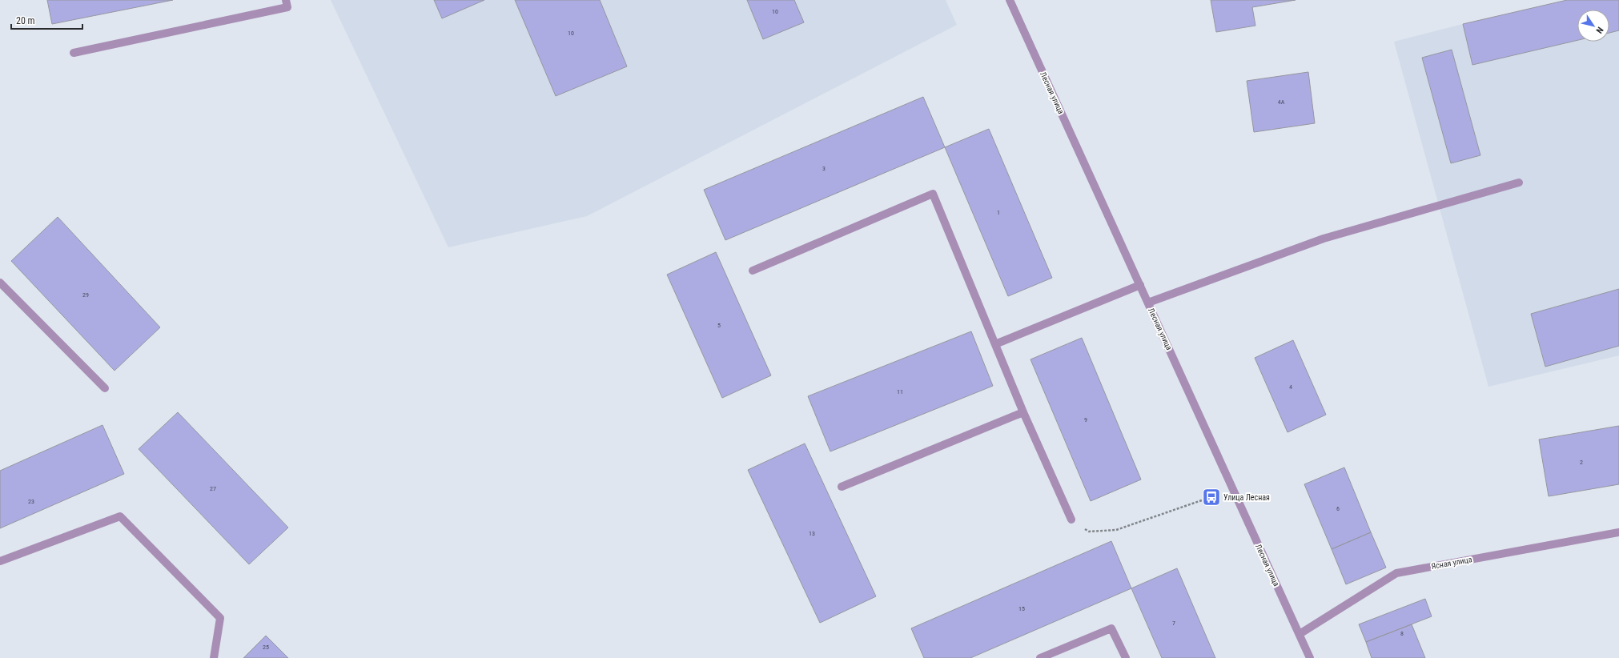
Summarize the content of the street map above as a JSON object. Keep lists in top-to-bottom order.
{
  "streets": {
    "street": ["Лесная улица", "Ясная улица"]
  },
  "crossings": [
    ["Лесная улица", "Ясная улица"]
  ],
  "places": {
    "bus stop": ["Улица Лесная"]
  },
  "house_numbers": [
    "10",
    "10",
    "4А",
    "3",
    "1",
    "29",
    "5",
    "4",
    "11",
    "9",
    "2",
    "27",
    "23",
    "6",
    "13",
    "15",
    "7",
    "8",
    "25"
  ],
  "scale_bar": "20 m",
  "north": "bottom right"
}
